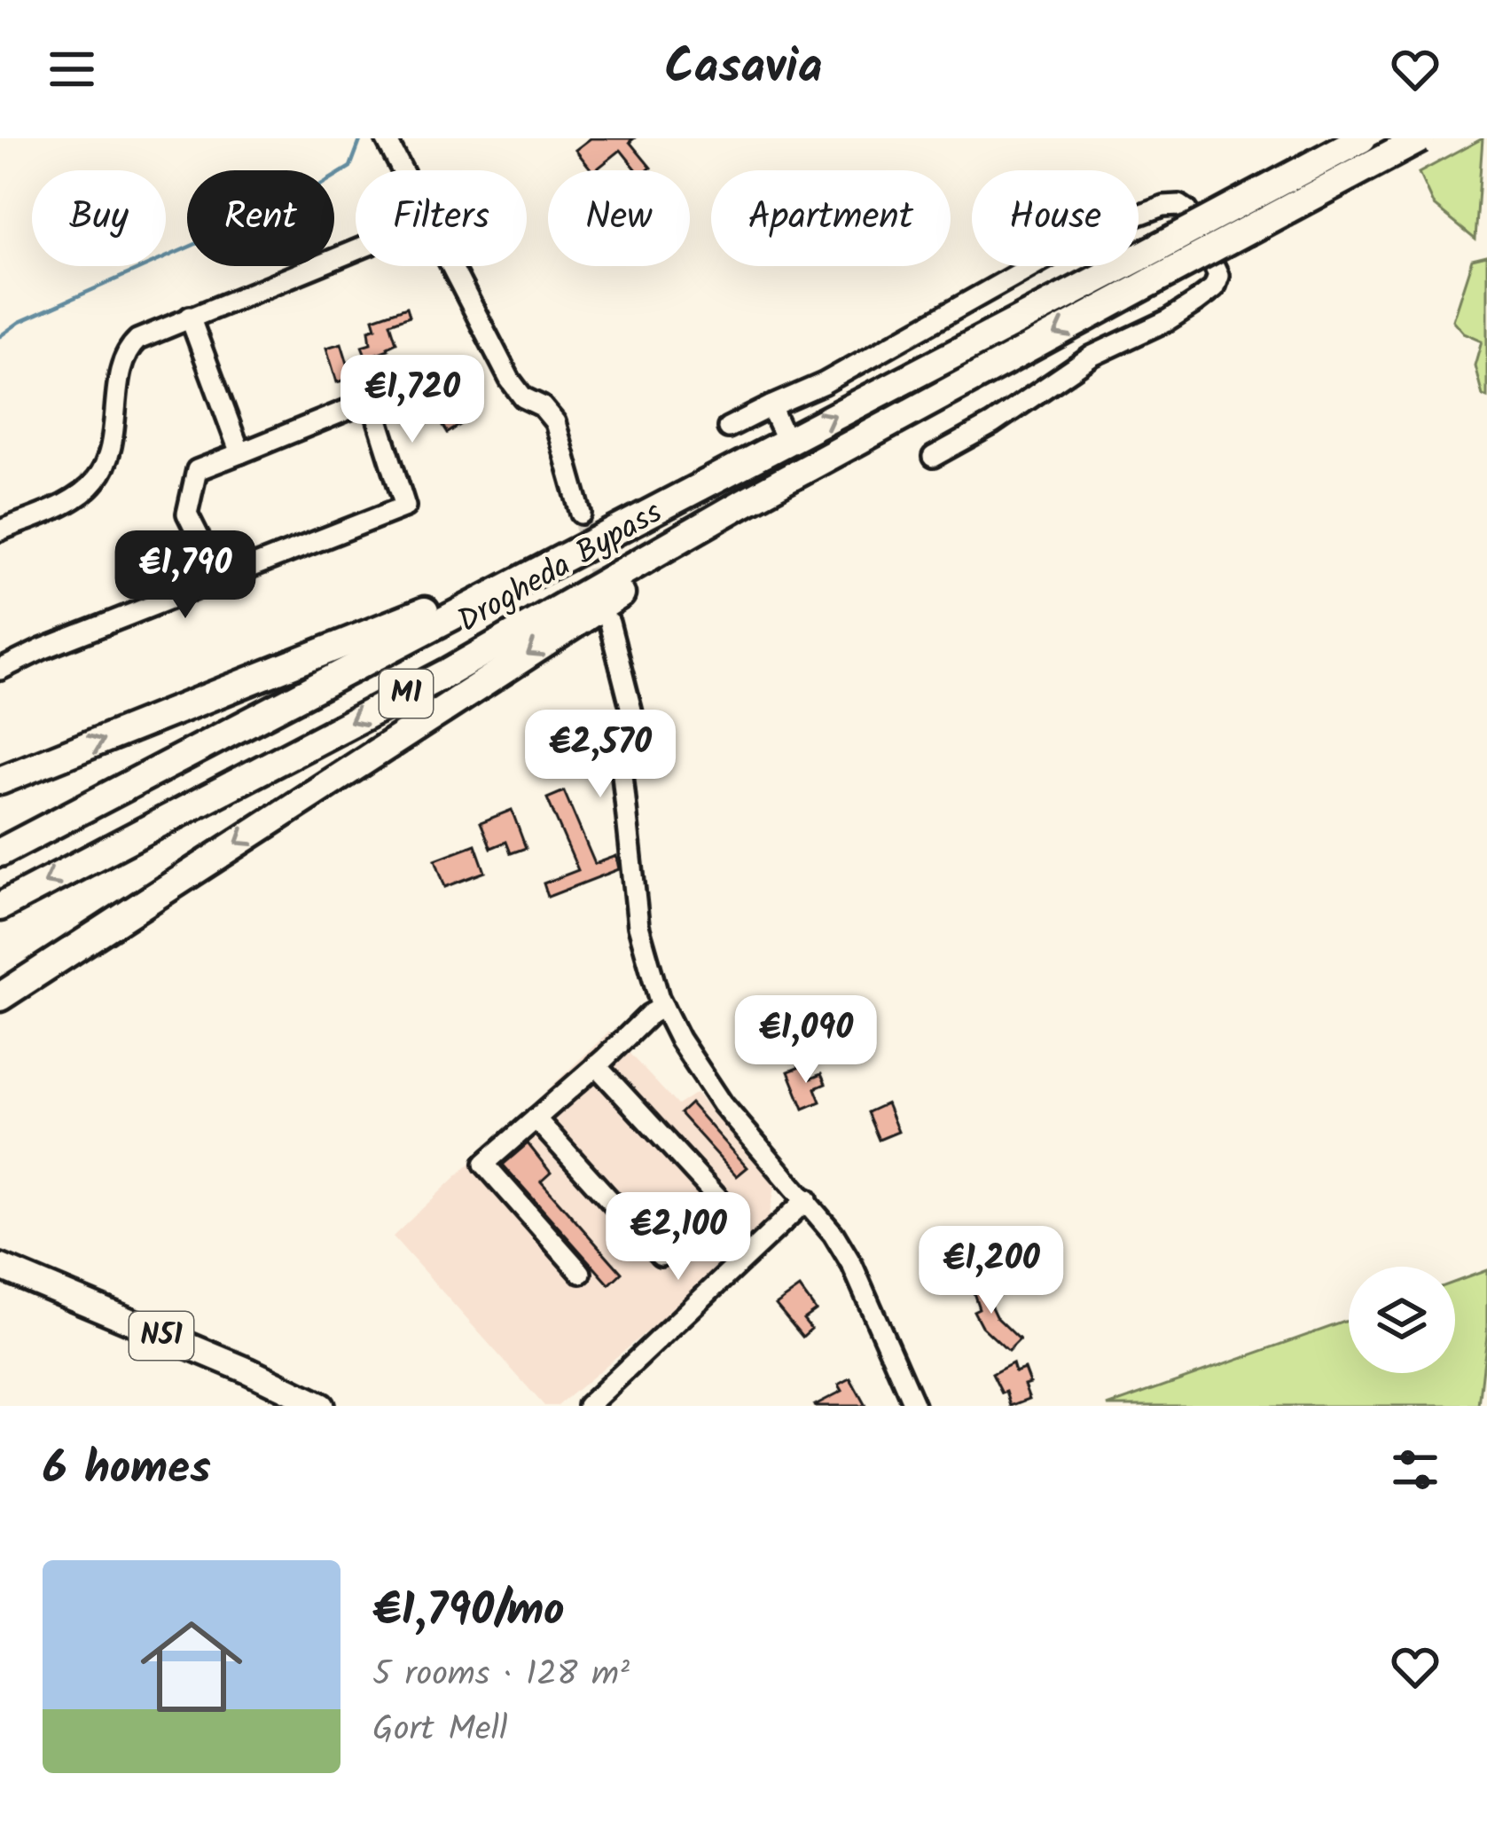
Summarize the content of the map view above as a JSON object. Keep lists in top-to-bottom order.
{
  "streets": {
    "highway": ["Drogheda Bypass", "M1"],
    "main road": ["N51"]
  },
  "page": {
    "header": "Casavia",
    "chip": [
      "Buy",
      "Rent",
      "Filters",
      "New",
      "Apartment",
      "House"
    ],
    "price": [
      "€1,720",
      "€1,790",
      "€2,570",
      "€1,090",
      "€2,100",
      "€1,200"
    ],
    "heading": "6 homes",
    "list": [
      {
        "name": "€1,790/mo",
        "note": "5 rooms · 128 m² · Gort Mell"
      }
    ]
  }
}
